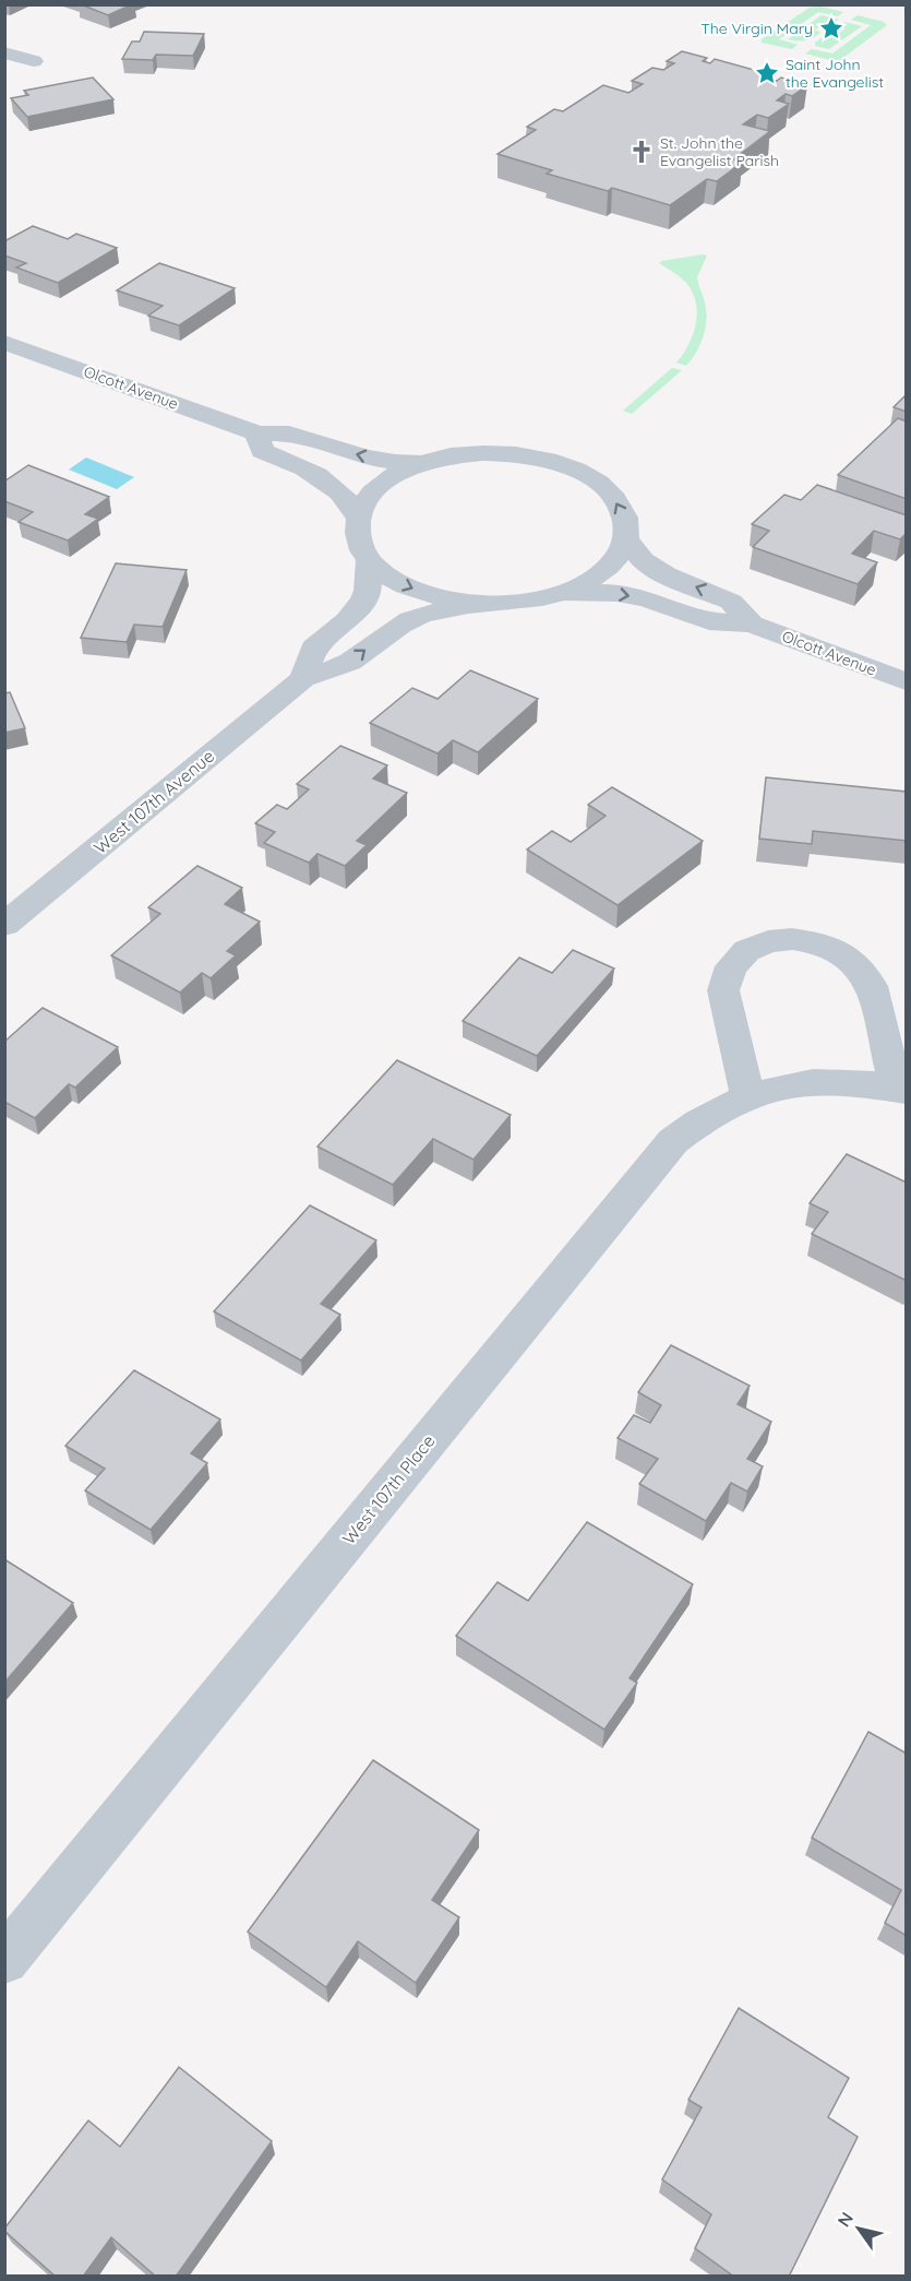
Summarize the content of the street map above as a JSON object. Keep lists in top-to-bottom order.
{
  "streets": {
    "street": ["Olcott Avenue", "West 107th Avenue", "West 107th Place"]
  },
  "crossings": [
    ["Olcott Avenue", "West 107th Avenue"]
  ],
  "places": {
    "place": ["The Virgin Mary", "Saint John the Evangelist"],
    "church": ["St. John the Evangelist Parish"]
  },
  "north": "top left"
}
